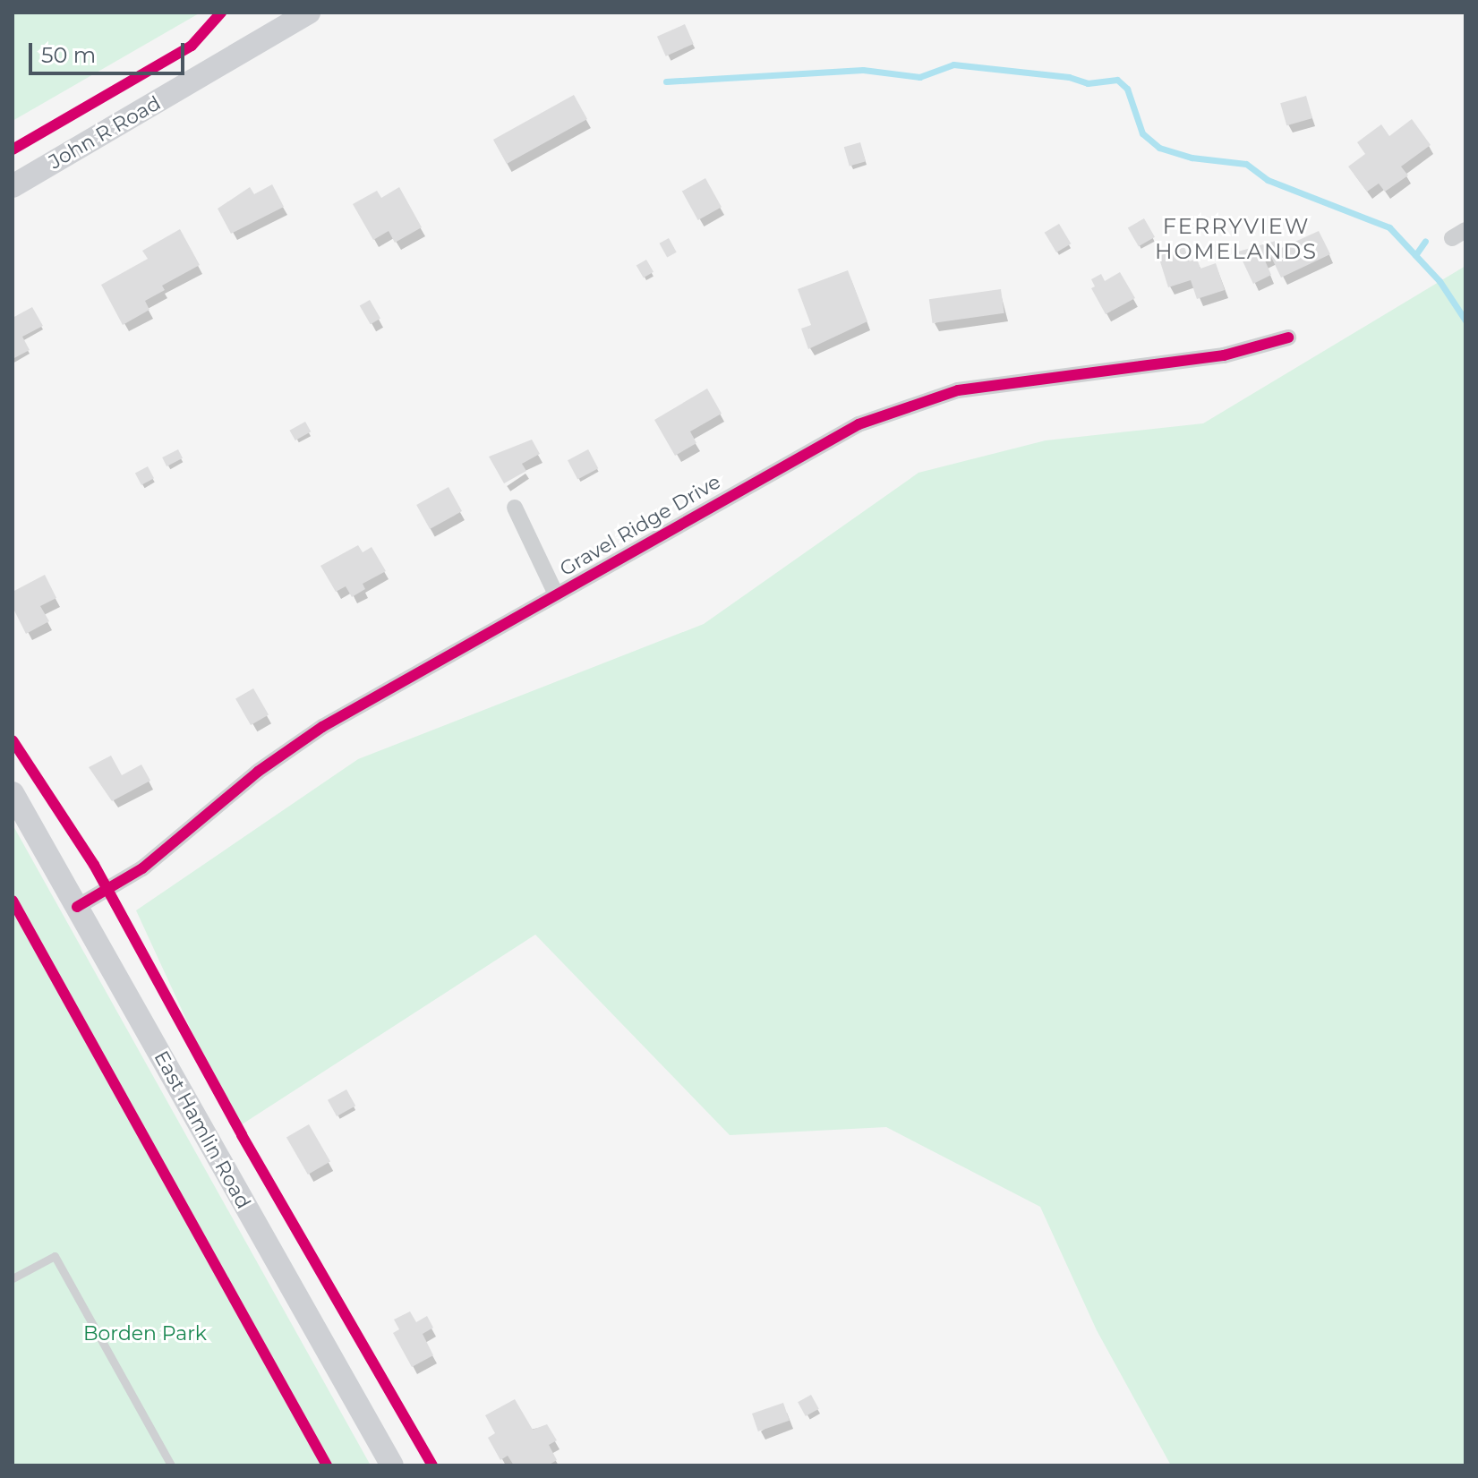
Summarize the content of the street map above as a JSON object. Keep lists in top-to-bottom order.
{
  "streets": {
    "street": ["John R Road", "Gravel Ridge Drive", "East Hamlin Road"]
  },
  "crossings": [
    ["Gravel Ridge Drive", "East Hamlin Road"]
  ],
  "districts": ["FERRYVIEW HOMELANDS"],
  "parks": ["Borden Park"],
  "scale_bar": "50 m"
}
